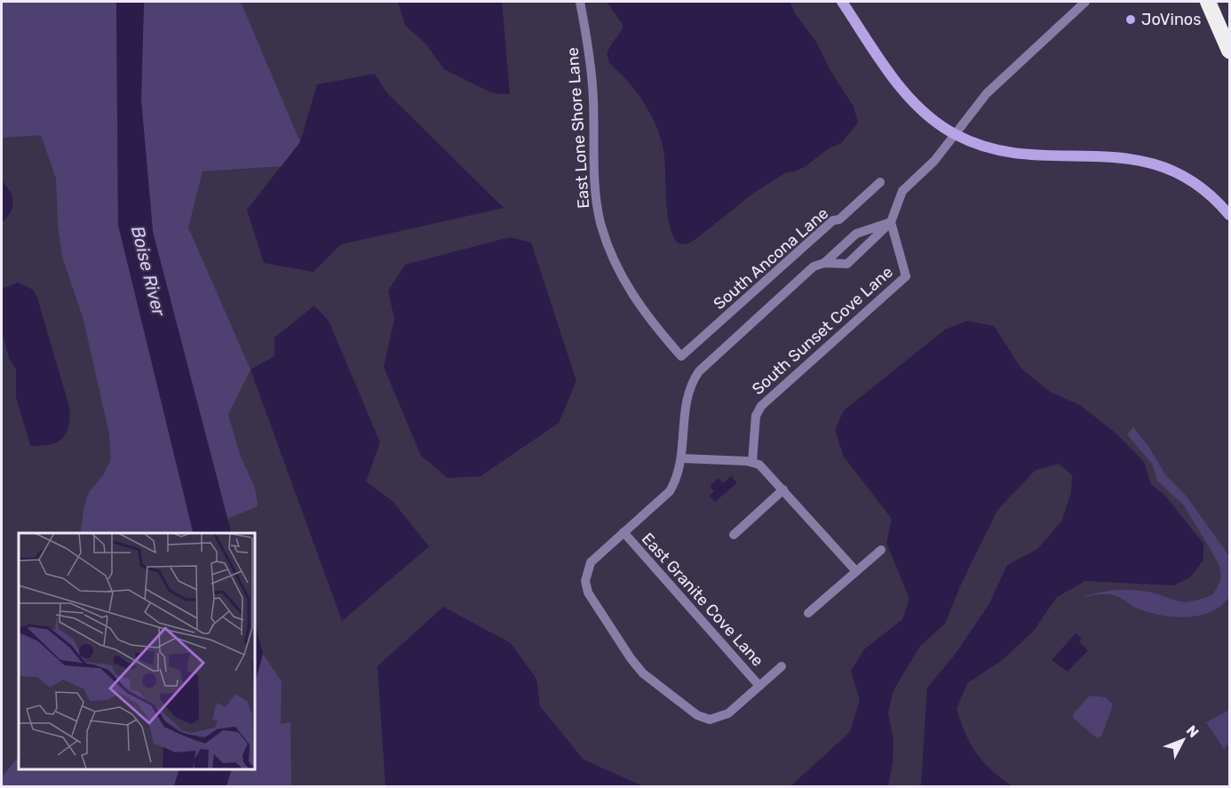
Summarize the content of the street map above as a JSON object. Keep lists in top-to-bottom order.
{
  "streets": {
    "street": [
      "East Lone Shore Lane",
      "South Ancona Lane",
      "South Sunset Cove Lane",
      "East Granite Cove Lane"
    ]
  },
  "crossings": [
    ["East Lone Shore Lane", "South Ancona Lane"]
  ],
  "water": ["Boise River"],
  "places": ["JoVinos"],
  "north": "top right"
}
